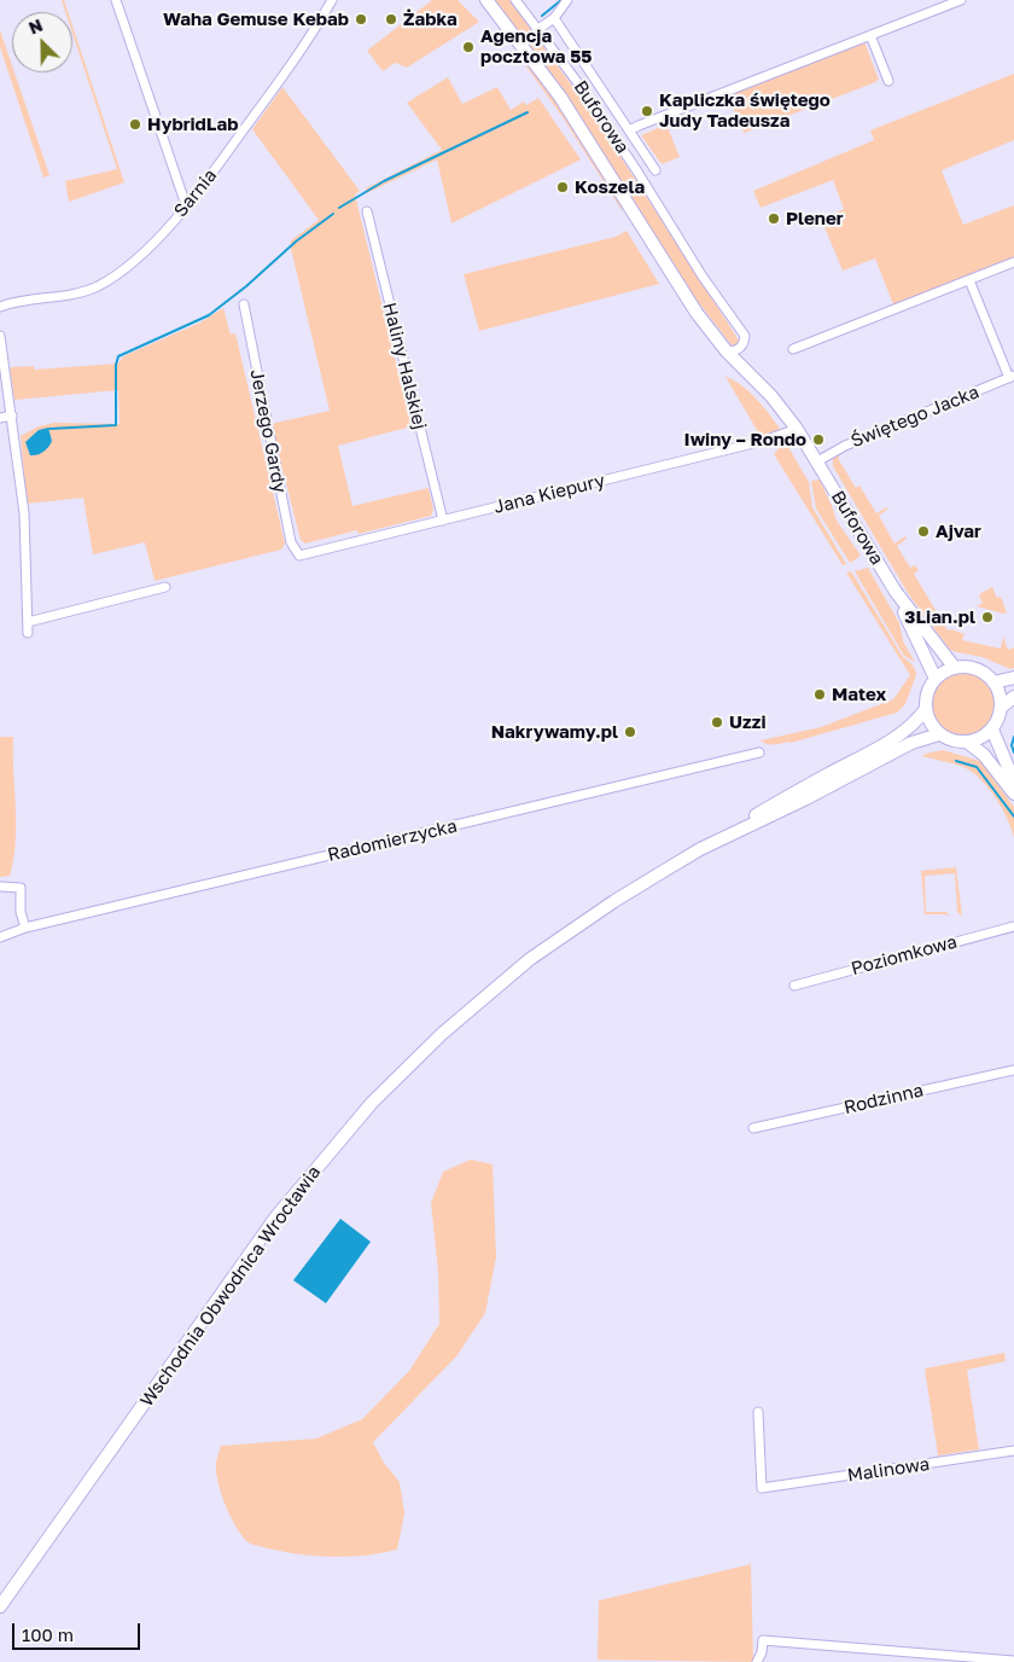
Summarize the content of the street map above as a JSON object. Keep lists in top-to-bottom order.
{
  "streets": {
    "street": [
      "Buforowa",
      "Sarnia",
      "Haliny Halskiej",
      "Świętego Jacka",
      "Jerzego Gardy",
      "Jana Kiepury",
      "Radomierzycka",
      "Poziomkowa",
      "Rodzinna",
      "Wschodnia Obwodnica Wrocławia",
      "Malinowa"
    ]
  },
  "crossings": [
    ["Buforowa", "Świętego Jacka"],
    ["Buforowa", "Jana Kiepury"],
    ["Buforowa", "Wschodnia Obwodnica Wrocławia"],
    ["Haliny Halskiej", "Jana Kiepury"],
    ["Jerzego Gardy", "Jana Kiepury"]
  ],
  "places": [
    "Waha Gemuse Kebab",
    "Żabka",
    "Agencja pocztowa 55",
    "Kapliczka świętego Judy Tadeusza",
    "HybridLab",
    "Koszela",
    "Plener",
    "Iwiny – Rondo",
    "Ajvar",
    "3Lian.pl",
    "Matex",
    "Uzzi",
    "Nakrywamy.pl"
  ],
  "scale_bar": "100 m",
  "north": "top left"
}
